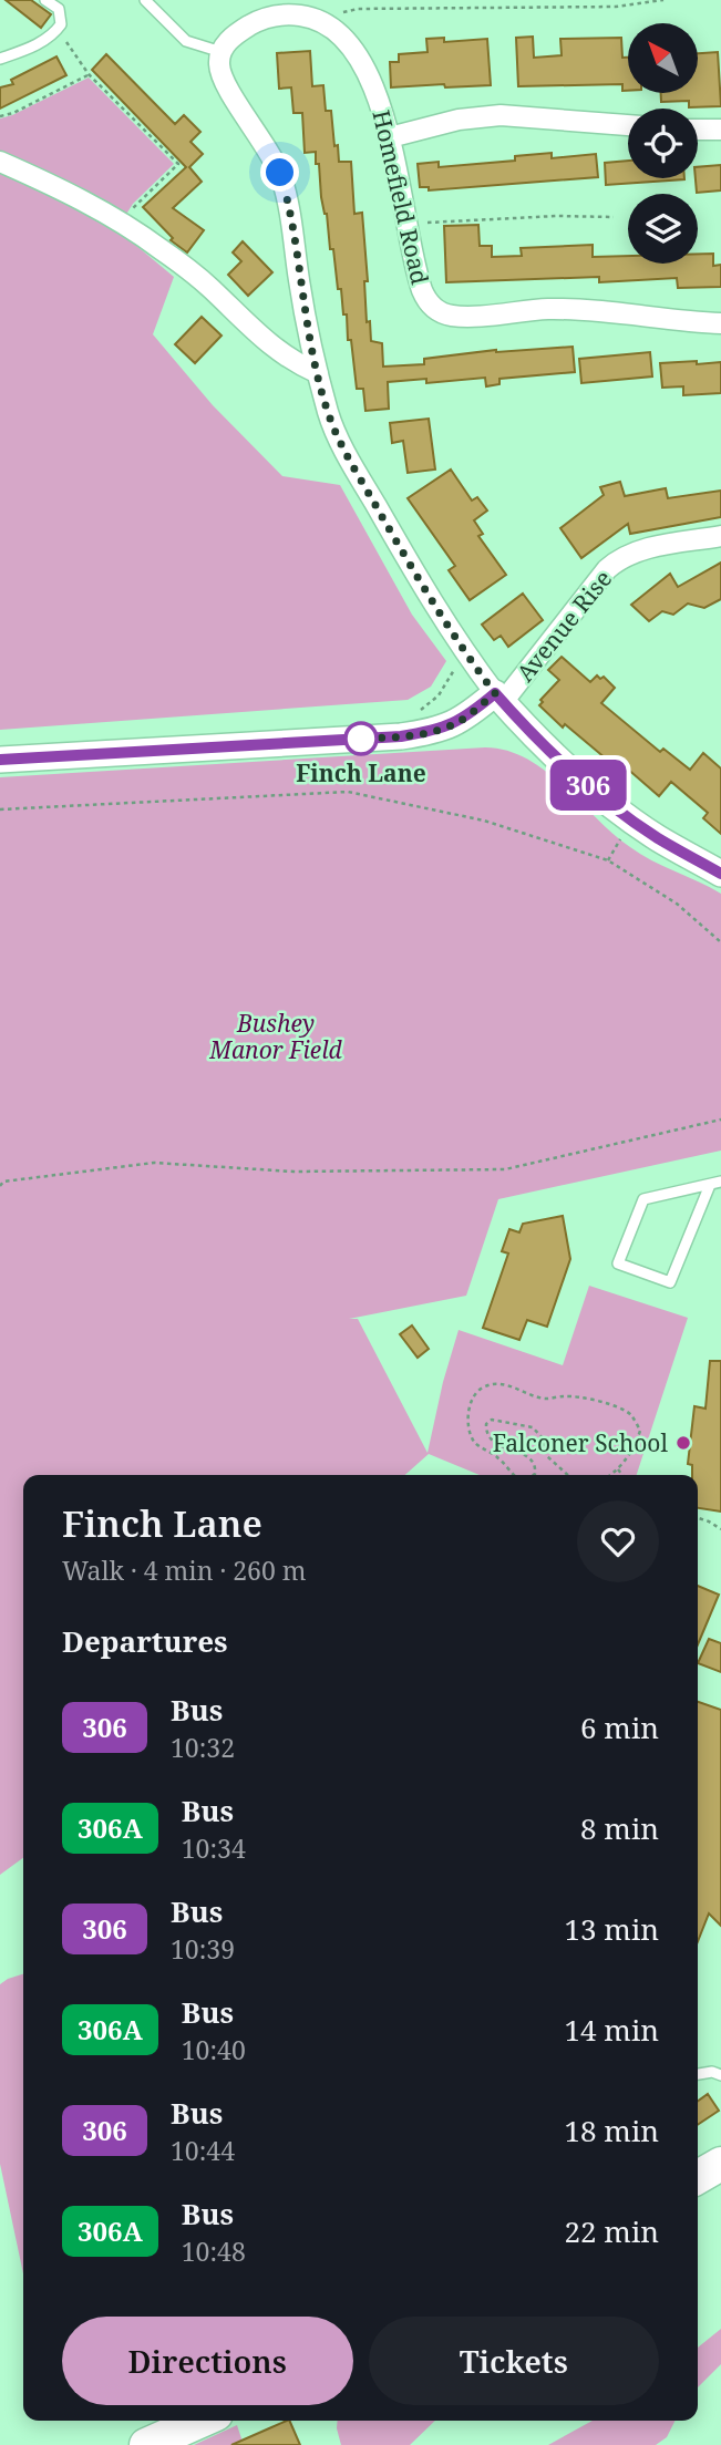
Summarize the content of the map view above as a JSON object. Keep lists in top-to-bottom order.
{
  "streets": {
    "street": ["Homefield Road", "Avenue Rise"]
  },
  "parks": ["Bushey Manor Field"],
  "places": ["Finch Lane", "Falconer School"],
  "lines": ["bus line 306"],
  "north": "top left",
  "page": {
    "on_map": "306",
    "heading": [
      ["Finch Lane", "Walk · 4 min · 260 m"],
      "Departures"
    ],
    "list": [
      {
        "mark": "306",
        "name": "Bus",
        "note": "10:32",
        "value": "6 min"
      },
      {
        "mark": "306A",
        "name": "Bus",
        "note": "10:34",
        "value": "8 min"
      },
      {
        "mark": "306",
        "name": "Bus",
        "note": "10:39",
        "value": "13 min"
      },
      {
        "mark": "306A",
        "name": "Bus",
        "note": "10:40",
        "value": "14 min"
      },
      {
        "mark": "306",
        "name": "Bus",
        "note": "10:44",
        "value": "18 min"
      },
      {
        "mark": "306A",
        "name": "Bus",
        "note": "10:48",
        "value": "22 min"
      }
    ],
    "buttons": ["Directions", "Tickets"]
  }
}
